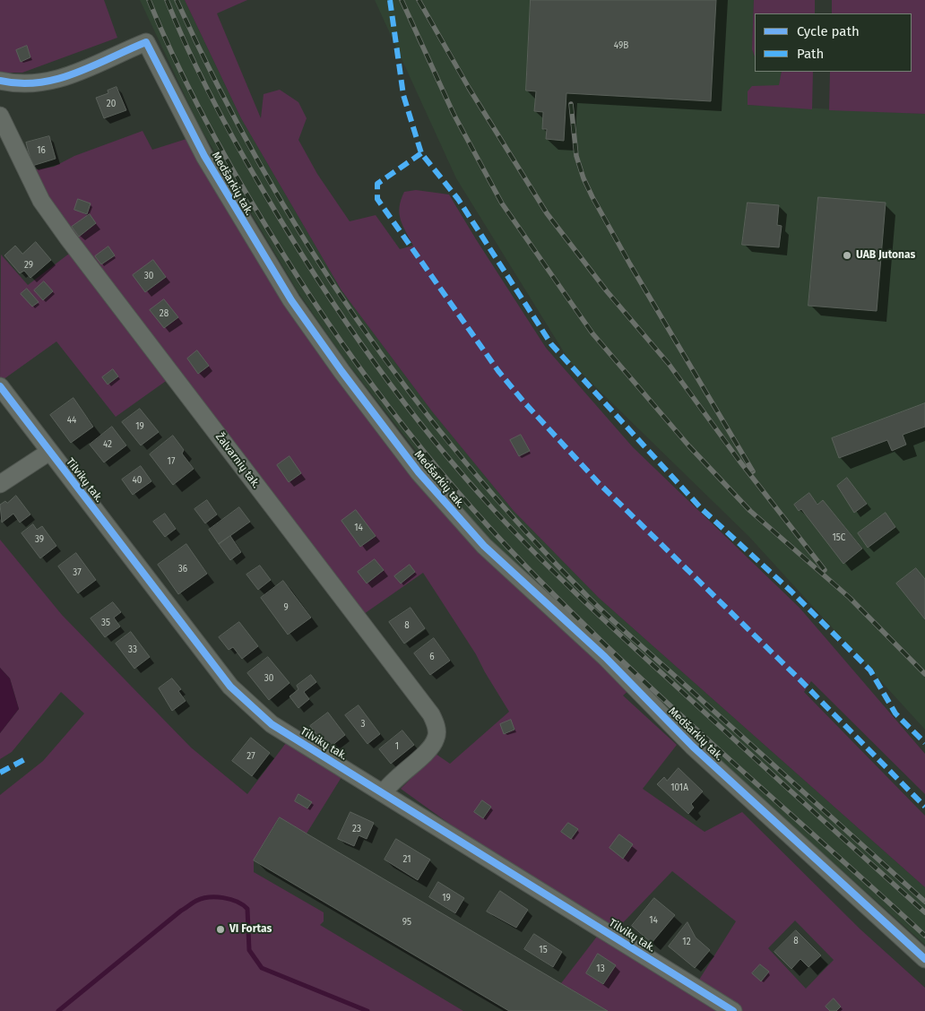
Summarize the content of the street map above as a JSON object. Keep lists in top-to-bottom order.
{
  "streets": {
    "street": ["Medšarkių tak.", "Žalvarnių tak.", "Tilvikų tak."]
  },
  "crossings": [
    ["Žalvarnių tak.", "Tilvikų tak."]
  ],
  "places": ["UAB Jutonas", "VI Fortas"],
  "house_numbers": [
    "49B",
    "20",
    "16",
    "29",
    "30",
    "28",
    "44",
    "19",
    "42",
    "17",
    "40",
    "14",
    "15C",
    "39",
    "36",
    "37",
    "9",
    "35",
    "8",
    "33",
    "6",
    "30",
    "3",
    "1",
    "27",
    "101A",
    "23",
    "21",
    "19",
    "14",
    "95",
    "8",
    "12",
    "15",
    "13"
  ],
  "legend": ["Cycle path", "Path"]
}
